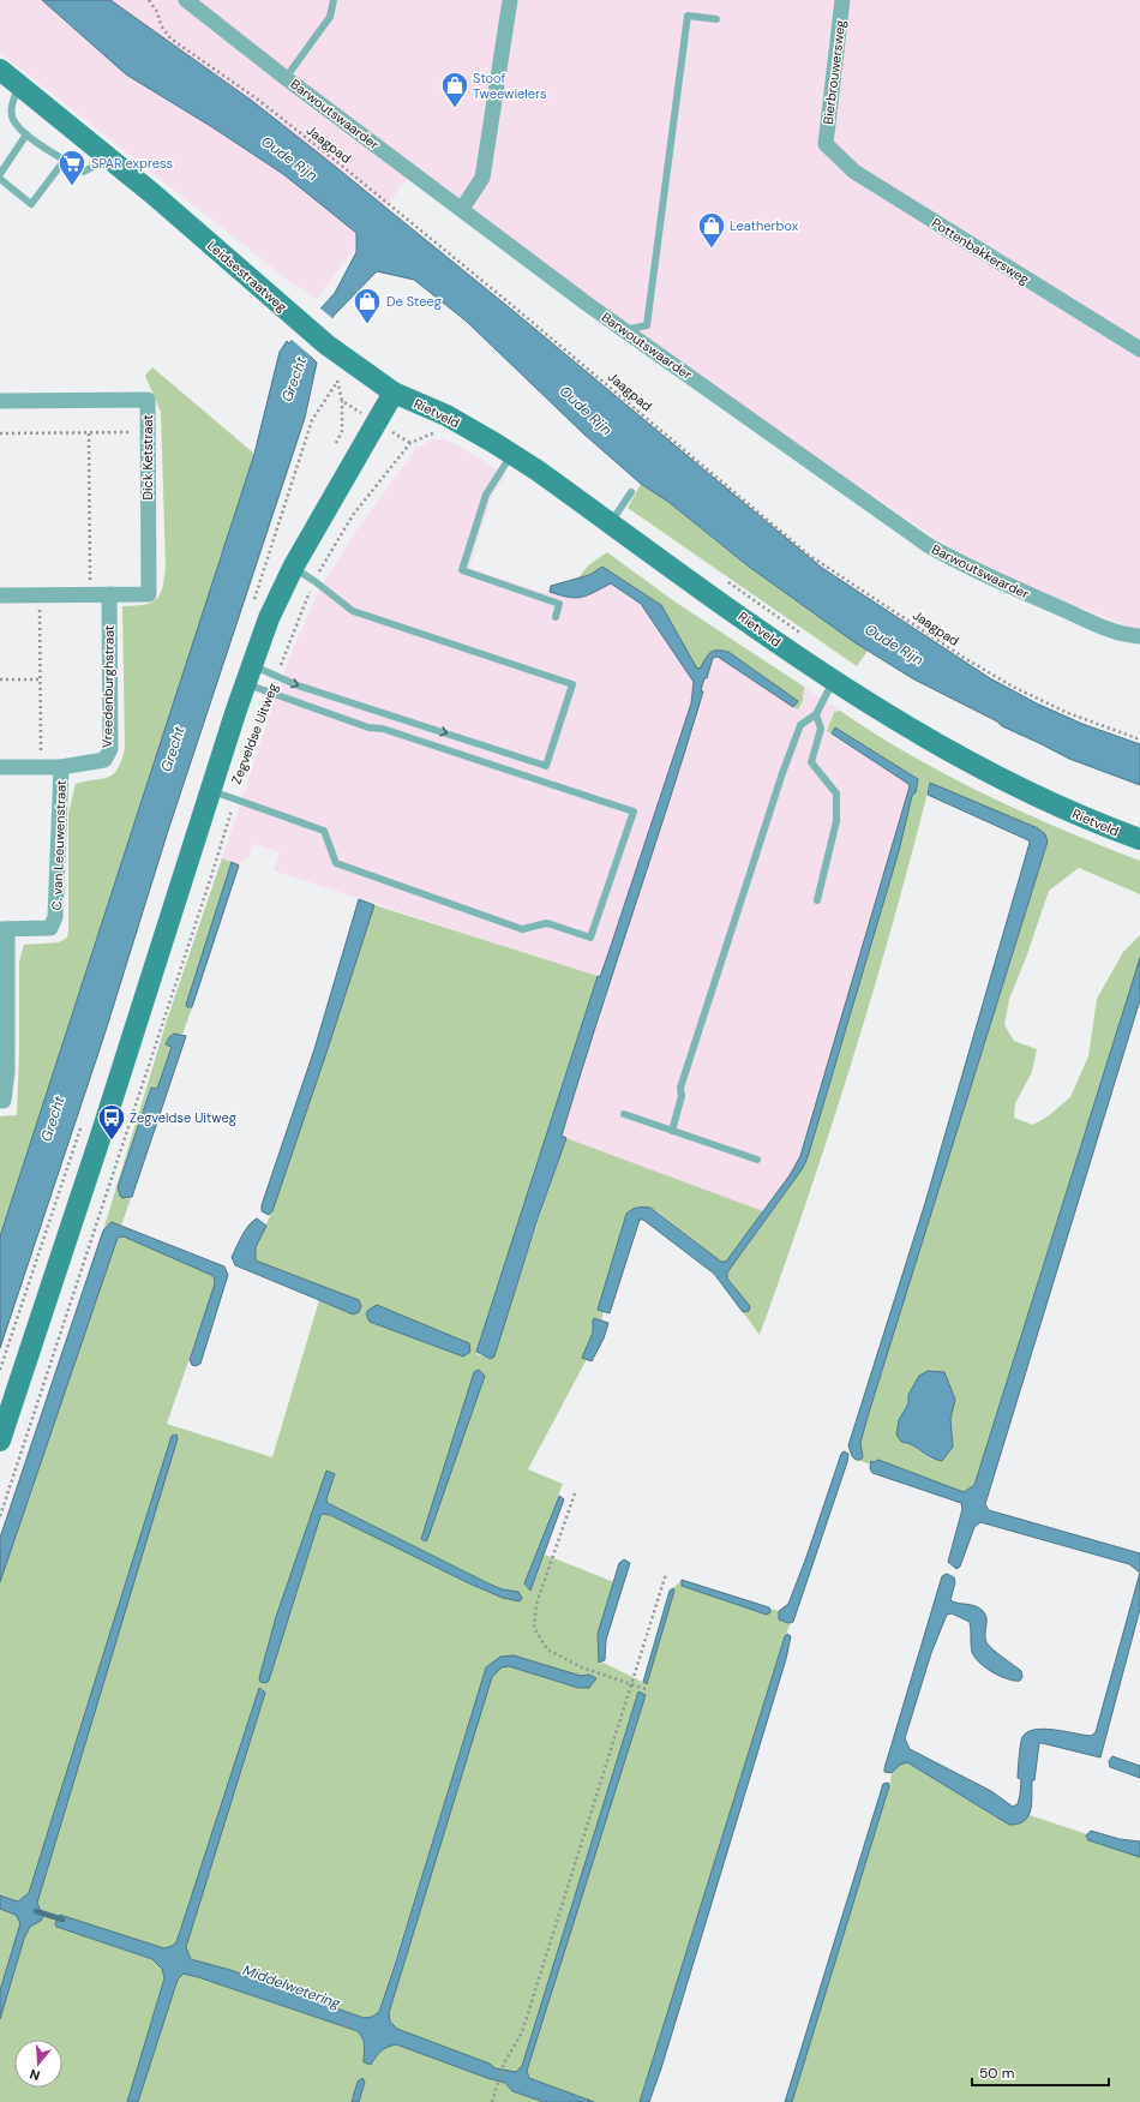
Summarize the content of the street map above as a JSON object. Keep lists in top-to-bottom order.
{
  "streets": {
    "main road": ["Leidsestraatweg", "Rietveld", "Zegveldse Uitweg"],
    "street": [
      "Bierbrouwersweg",
      "Barwoutswaarder",
      "Pottenbakkersweg",
      "Dick Ketstraat",
      "Vreedenburghstraat",
      "C. van Leeuwenstraat"
    ],
    "path": ["Jaagpad"]
  },
  "crossings": [
    ["Bierbrouwersweg", "Pottenbakkersweg"],
    ["Leidsestraatweg", "Rietveld"],
    ["Leidsestraatweg", "Zegveldse Uitweg"],
    ["Rietveld", "Zegveldse Uitweg"],
    ["Dick Ketstraat", "Vreedenburghstraat"],
    ["Vreedenburghstraat", "C. van Leeuwenstraat"]
  ],
  "water": ["Oude Rijn", "Grecht", "Middelwetering"],
  "places": {
    "shop": ["Stoof Tweewielers", "Leatherbox", "De Steeg"],
    "supermarket": ["SPAR express"],
    "bus stop": ["Zegveldse Uitweg"]
  },
  "scale_bar": "50 m",
  "north": "bottom"
}
